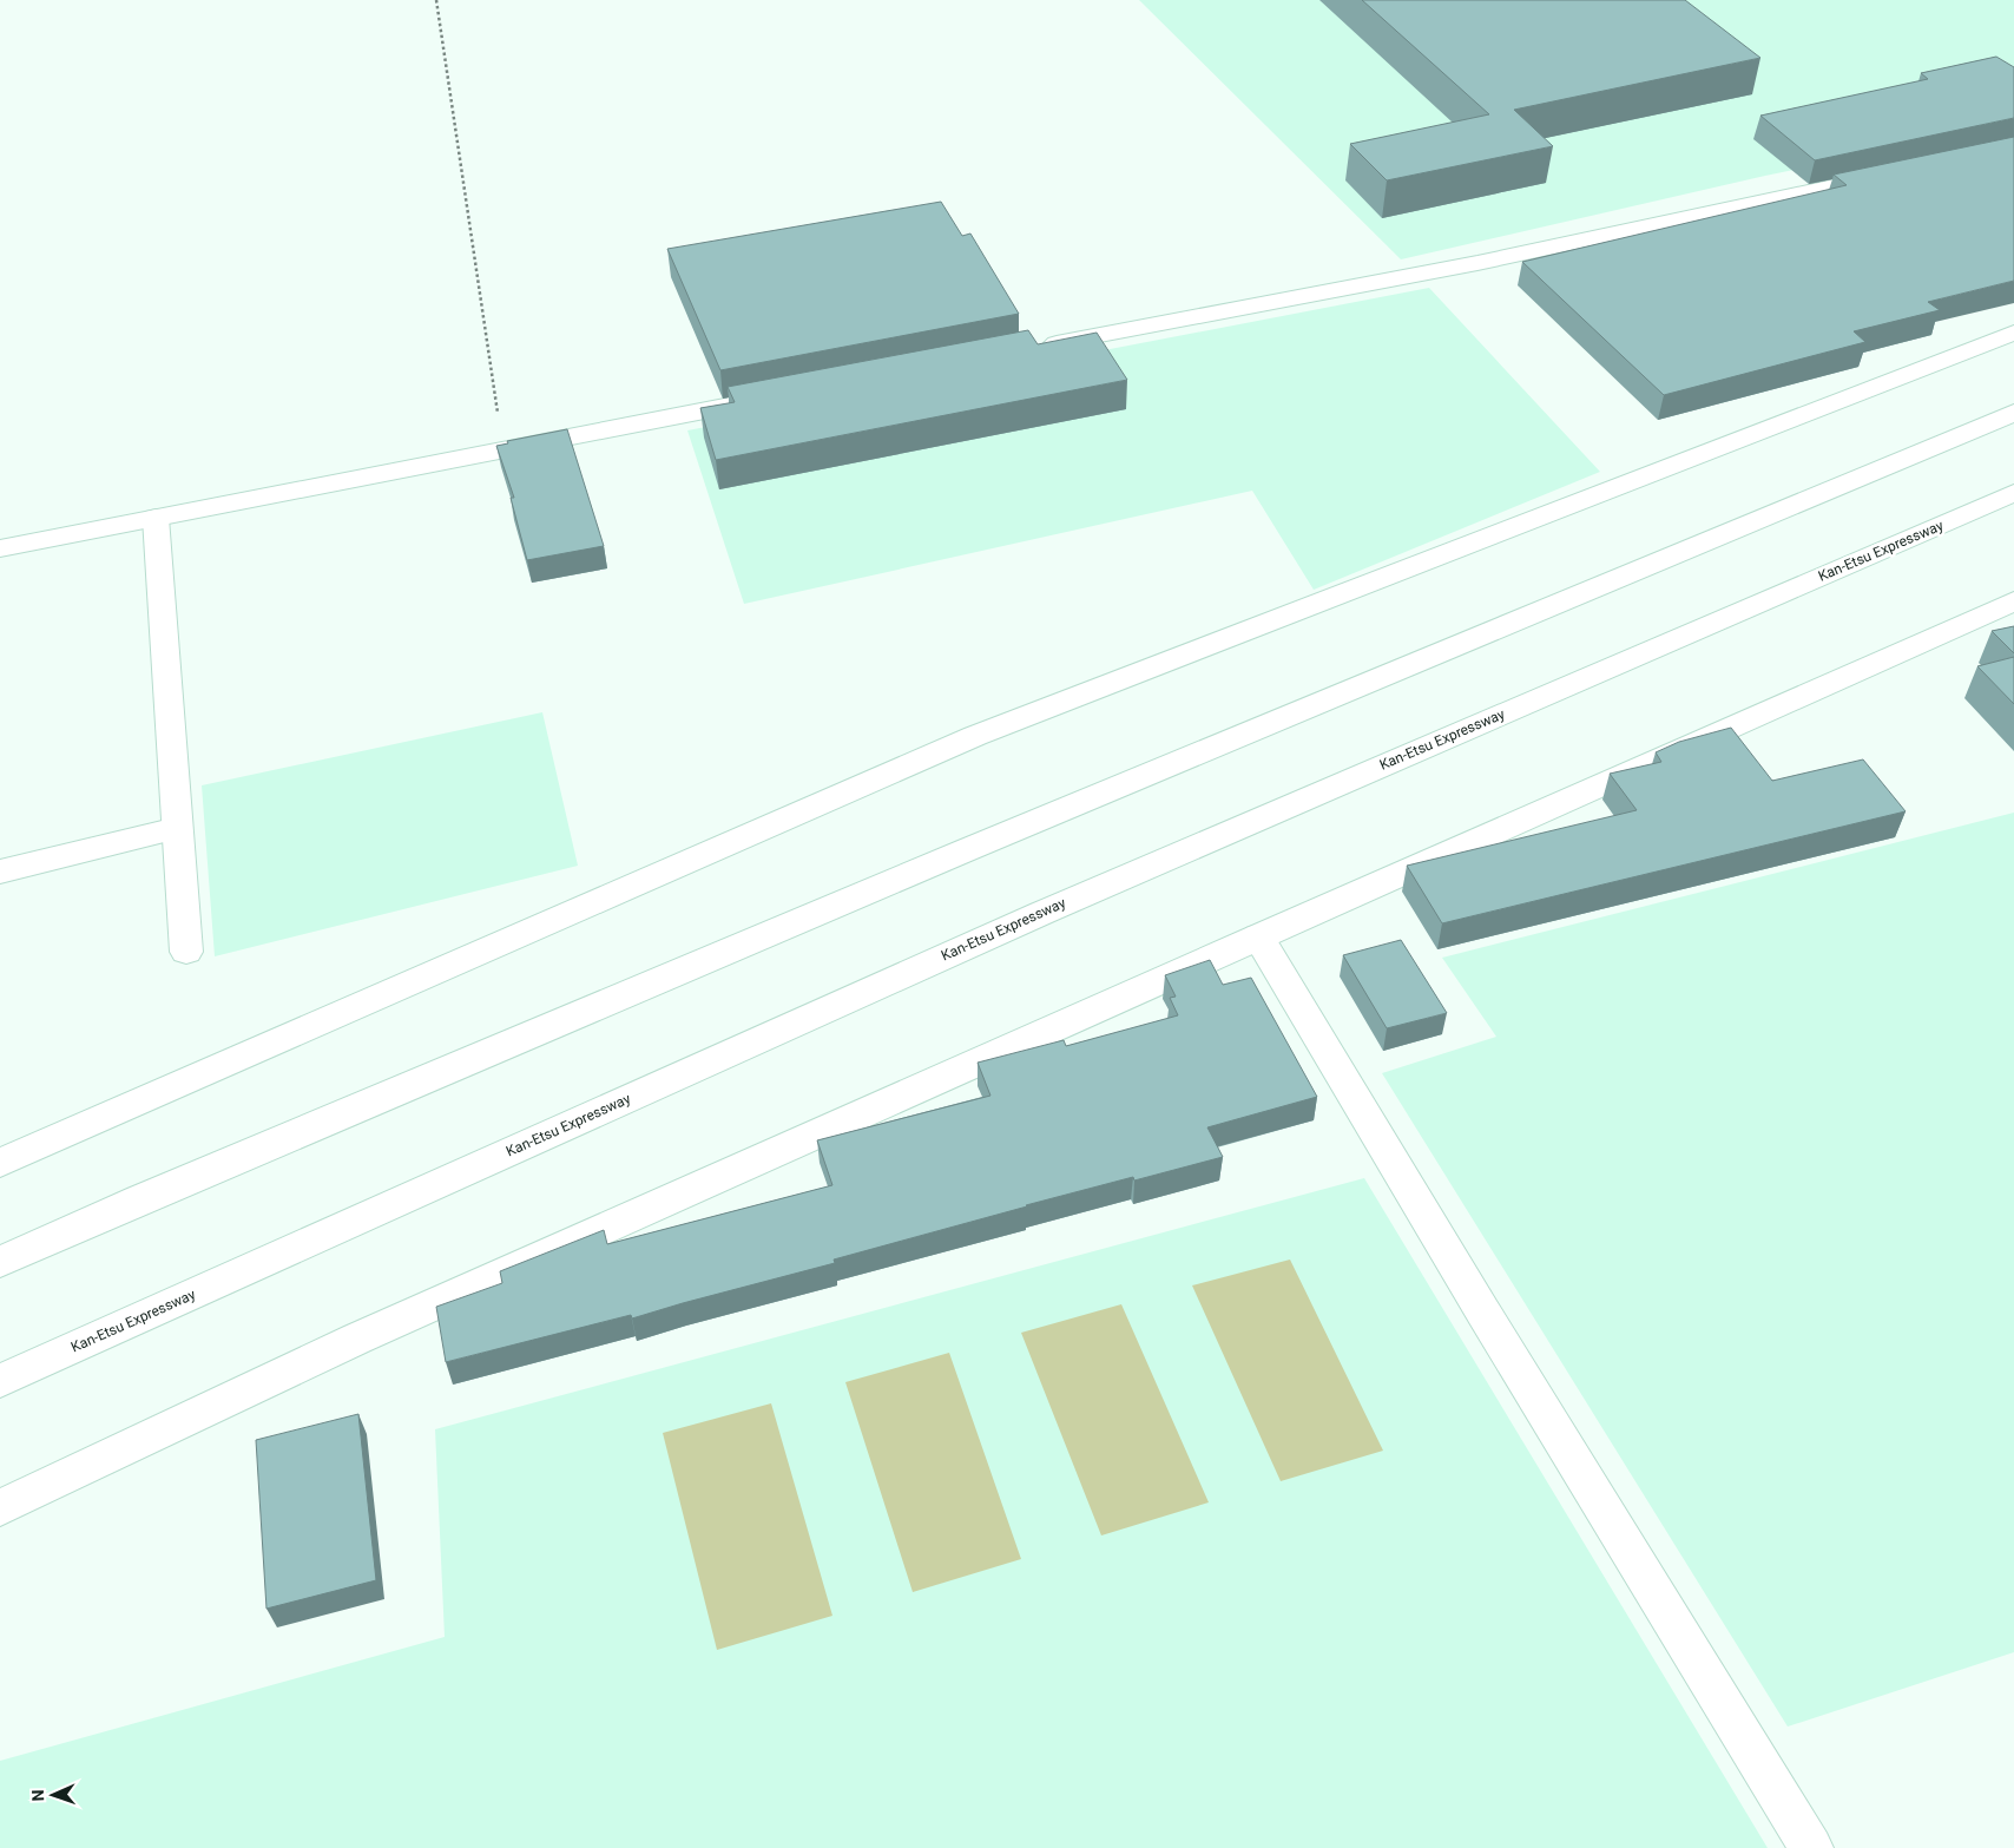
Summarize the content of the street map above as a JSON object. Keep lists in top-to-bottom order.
{
  "streets": {
    "main road": ["Kan-Etsu Expressway"]
  },
  "north": "left"
}
